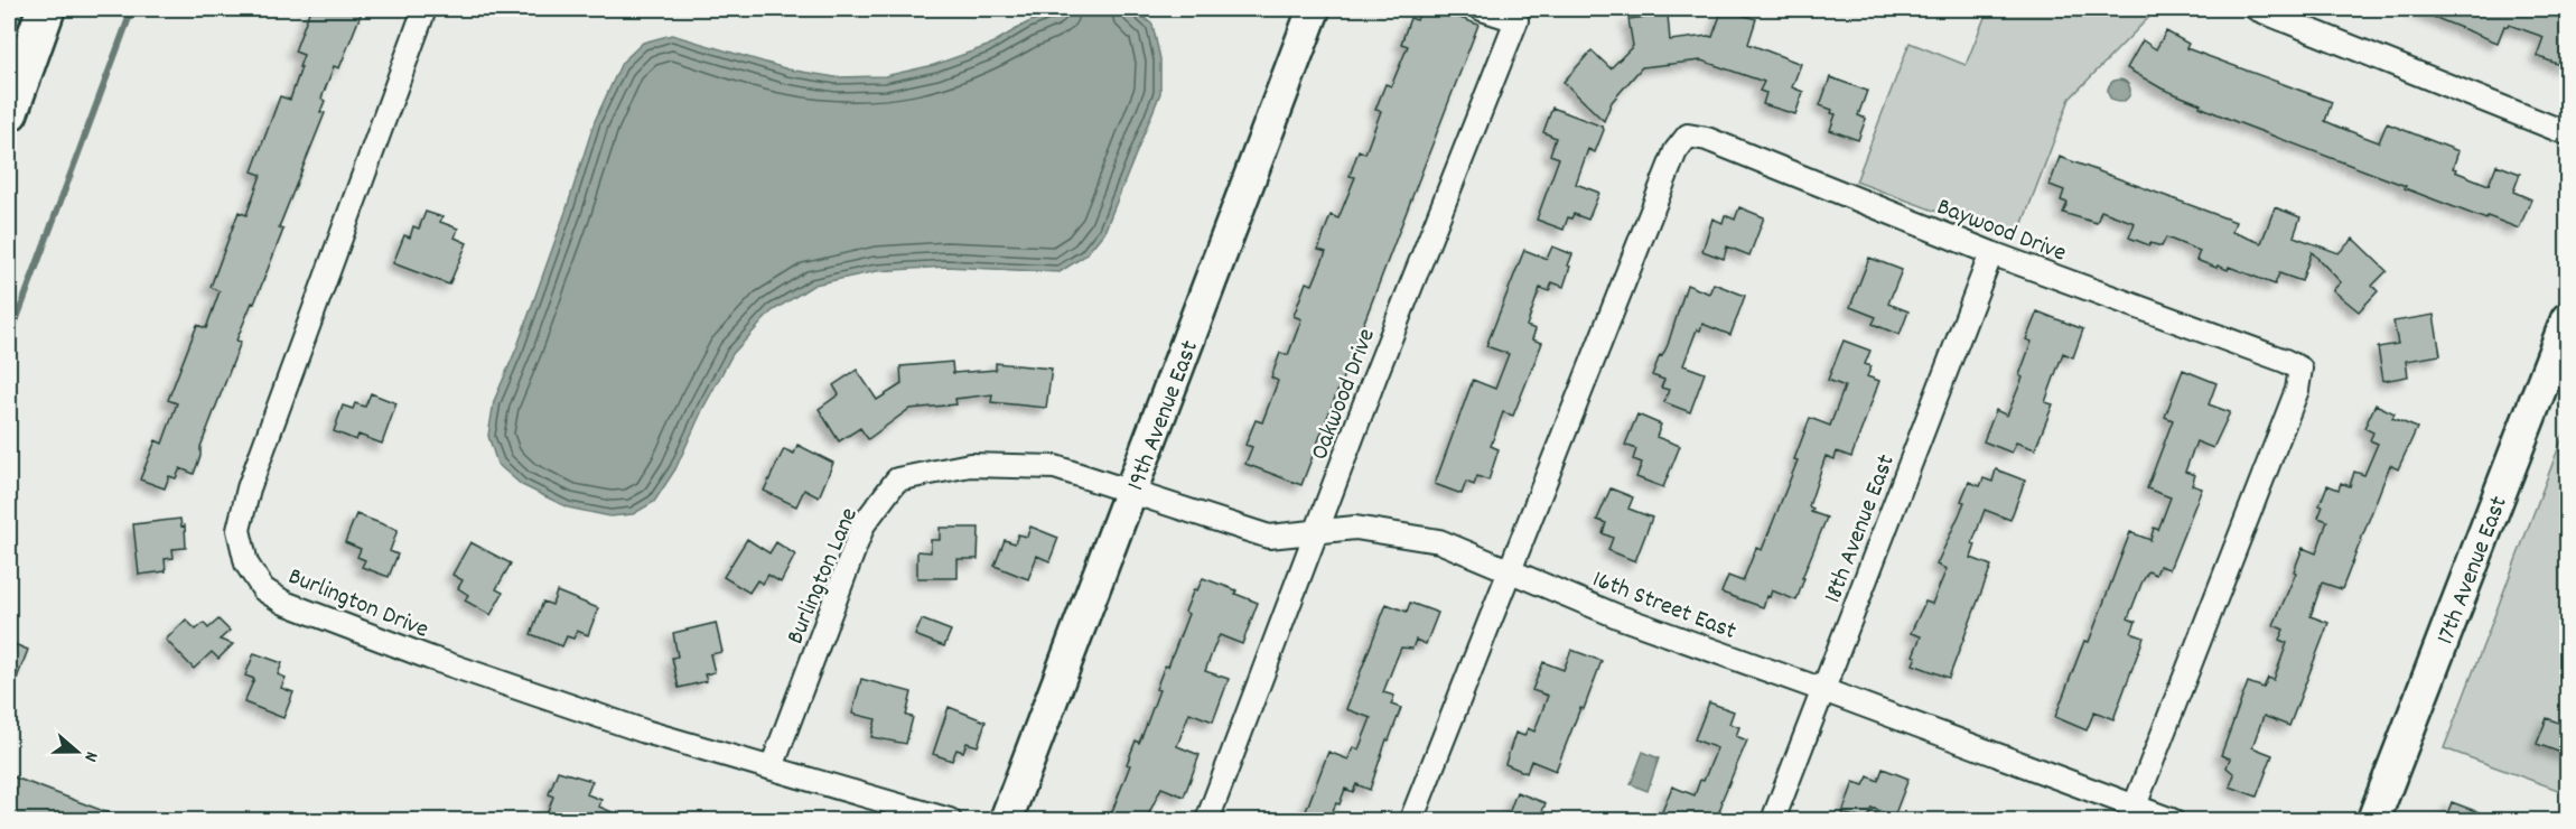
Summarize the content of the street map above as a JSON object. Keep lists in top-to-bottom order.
{
  "streets": {
    "street": [
      "Baywood Drive",
      "Oakwood Drive",
      "19th Avenue East",
      "18th Avenue East",
      "17th Avenue East",
      "Burlington Lane",
      "Burlington Drive",
      "16th Street East"
    ]
  },
  "crossings": [
    ["Baywood Drive", "18th Avenue East"],
    ["Baywood Drive", "16th Street East"],
    ["Oakwood Drive", "16th Street East"],
    ["19th Avenue East", "Burlington Lane"],
    ["19th Avenue East", "16th Street East"],
    ["18th Avenue East", "16th Street East"],
    ["Burlington Lane", "Burlington Drive"],
    ["Burlington Lane", "16th Street East"]
  ],
  "north": "right"
}
